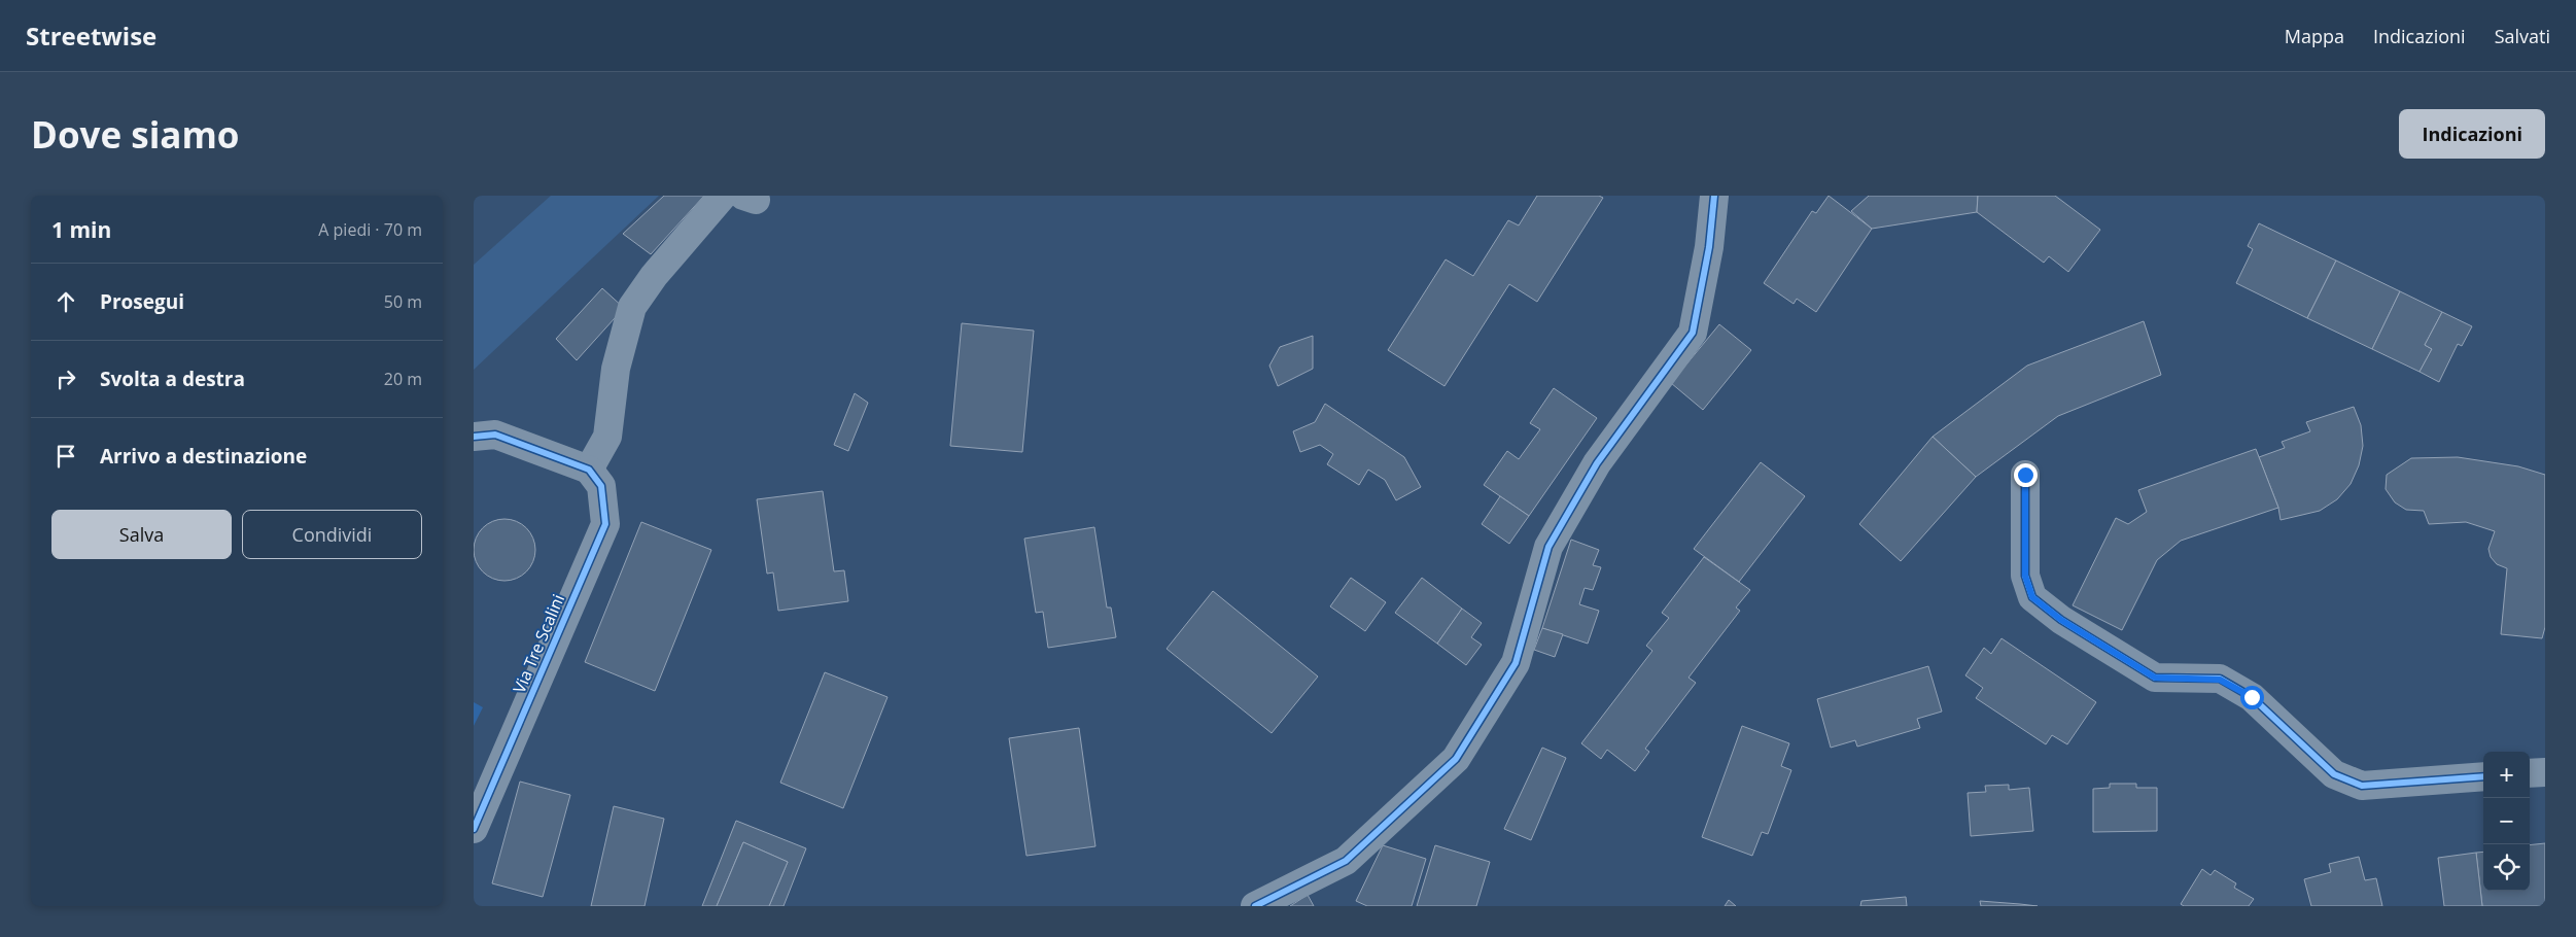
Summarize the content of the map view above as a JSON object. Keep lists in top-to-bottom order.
{
  "streets": {
    "street": ["Via Tre Scalini"]
  },
  "page": {
    "header": "Streetwise",
    "nav": ["Mappa", "Indicazioni", "Salvati"],
    "buttons": [
      "Indicazioni",
      ["Salva", "Condividi"]
    ],
    "title": "Dove siamo",
    "heading": ["1 min", "A piedi · 70 m"],
    "list": [
      ["Prosegui", "50 m"],
      ["Svolta a destra", "20 m"],
      "Arrivo a destinazione"
    ],
    "map_buttons": ["+", "−"]
  }
}
